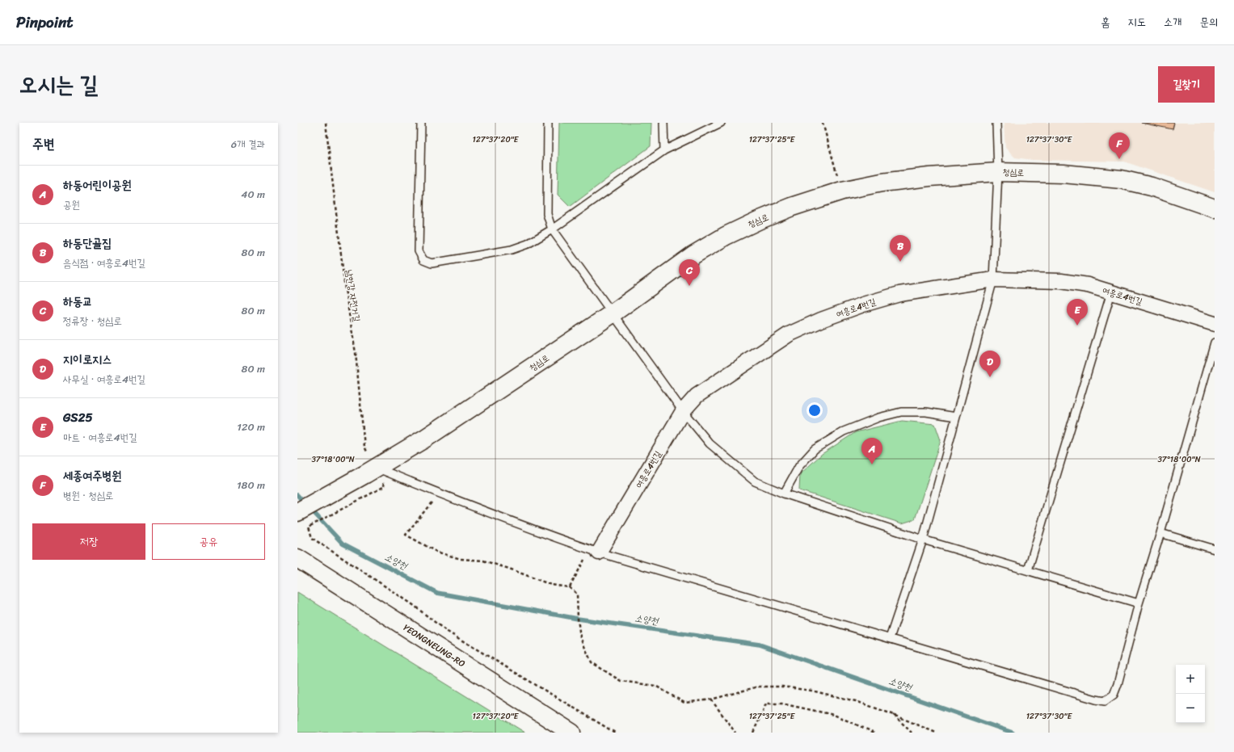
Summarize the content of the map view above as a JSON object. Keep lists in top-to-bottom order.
{
  "streets": {
    "street": ["청심로", "여흥로4번길", "YEONGNEUNG-RO"],
    "path": ["남한강 자전거길"]
  },
  "crossings": [
    ["청심로", "남한강 자전거길"]
  ],
  "water": ["소양천"],
  "page": {
    "header": "Pinpoint",
    "nav": [
      "홈",
      "지도",
      "소개",
      "문의"
    ],
    "title": "오시는 길",
    "buttons": [
      "길찾기",
      ["저장", "공유"]
    ],
    "heading": ["주변", "6개 결과"],
    "pins": [
      "F",
      "B",
      "C",
      "E",
      "D",
      "A"
    ],
    "list": [
      {
        "mark": "A",
        "name": "하동어린이공원",
        "note": "공원",
        "value": "40 m"
      },
      {
        "mark": "B",
        "name": "하동단골집",
        "note": "음식점 · 여흥로4번길",
        "value": "80 m"
      },
      {
        "mark": "C",
        "name": "하동교",
        "note": "정류장 · 청심로",
        "value": "80 m"
      },
      {
        "mark": "D",
        "name": "지이로지스",
        "note": "사무실 · 여흥로4번길",
        "value": "80 m"
      },
      {
        "mark": "E",
        "name": "GS25",
        "note": "마트 · 여흥로4번길",
        "value": "120 m"
      },
      {
        "mark": "F",
        "name": "세종여주병원",
        "note": "병원 · 청심로",
        "value": "180 m"
      }
    ],
    "map_buttons": ["+", "−"]
  },
  "coordinates": [
    "127°37'20\"E",
    "127°37'25\"E",
    "127°37'30\"E",
    "37°18'00\"N"
  ]
}
